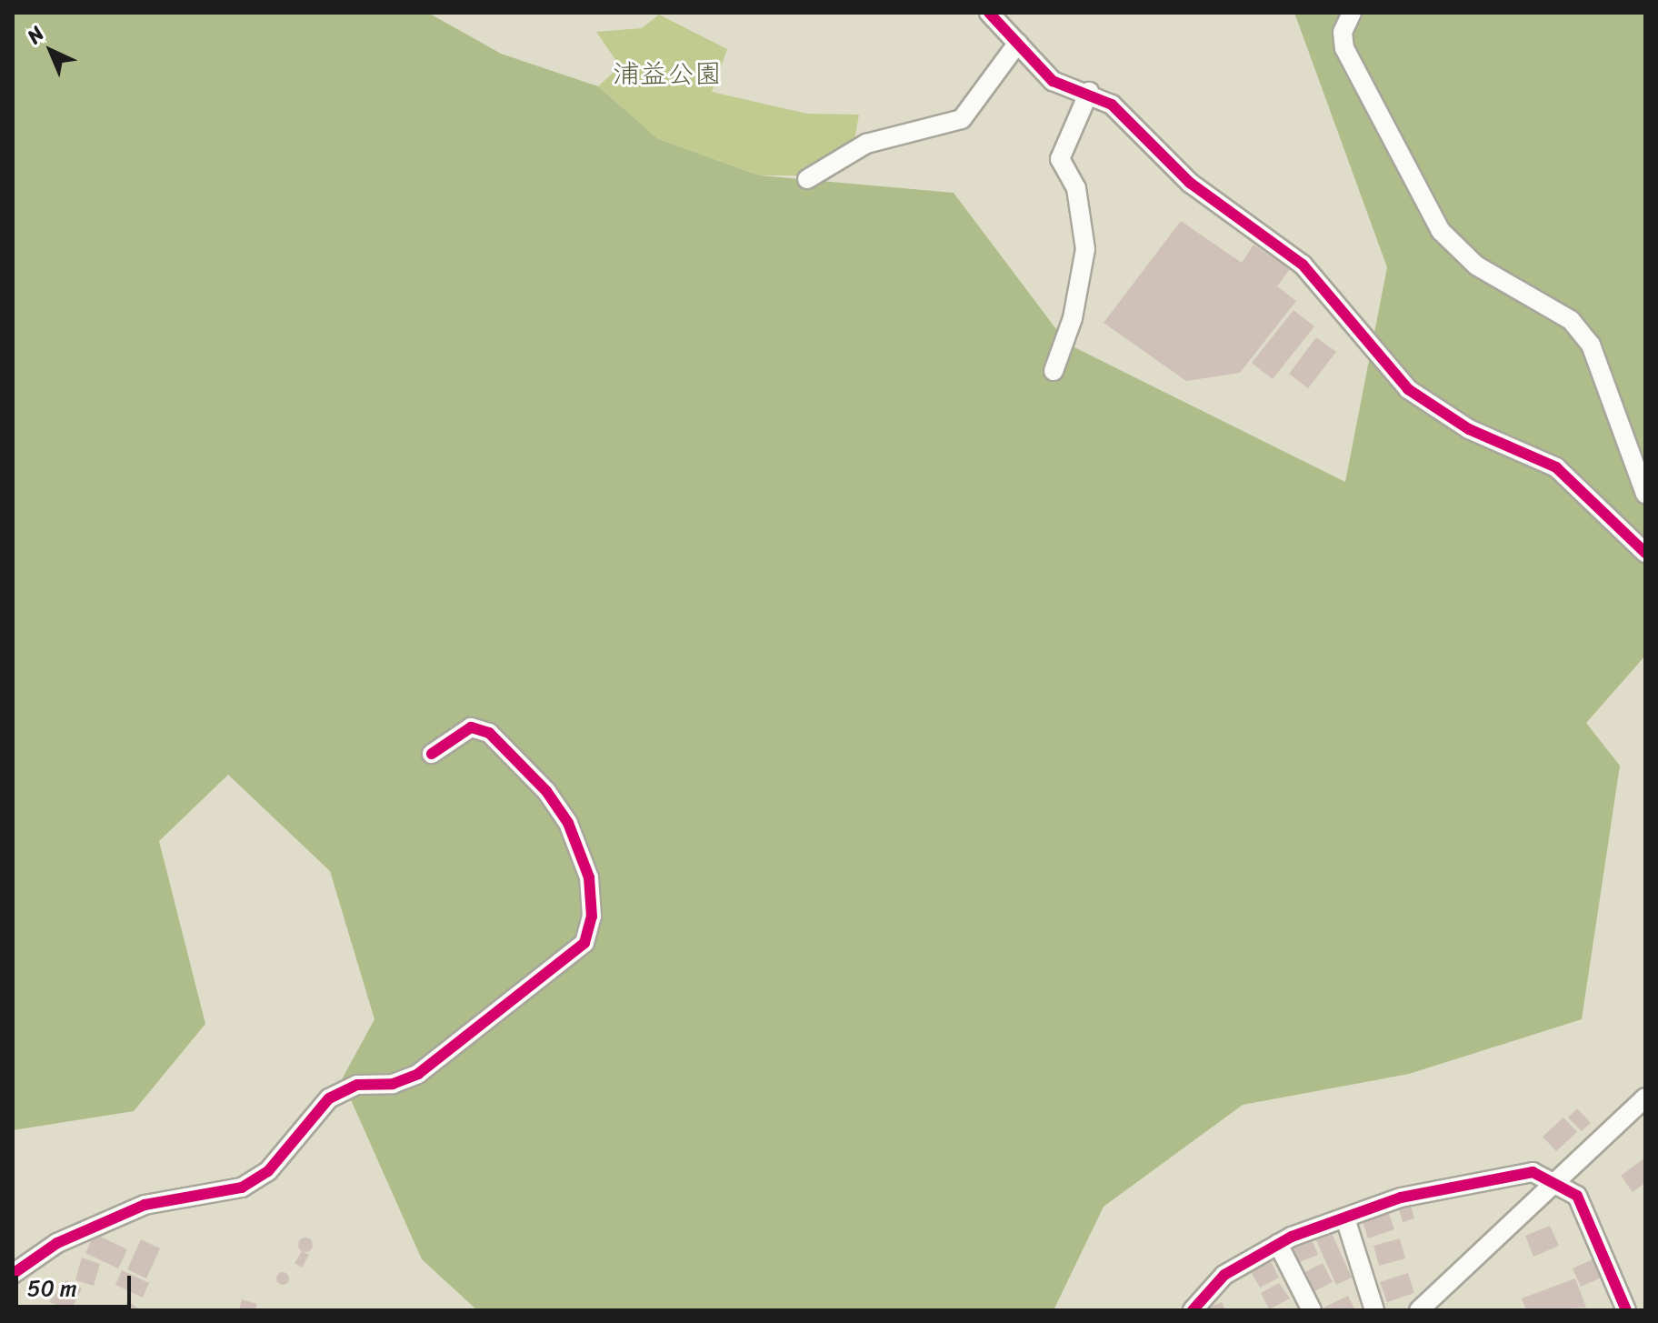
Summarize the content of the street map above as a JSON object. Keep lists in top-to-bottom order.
{
  "parks": ["浦益公園"],
  "scale_bar": "50 m",
  "north": "top left"
}
